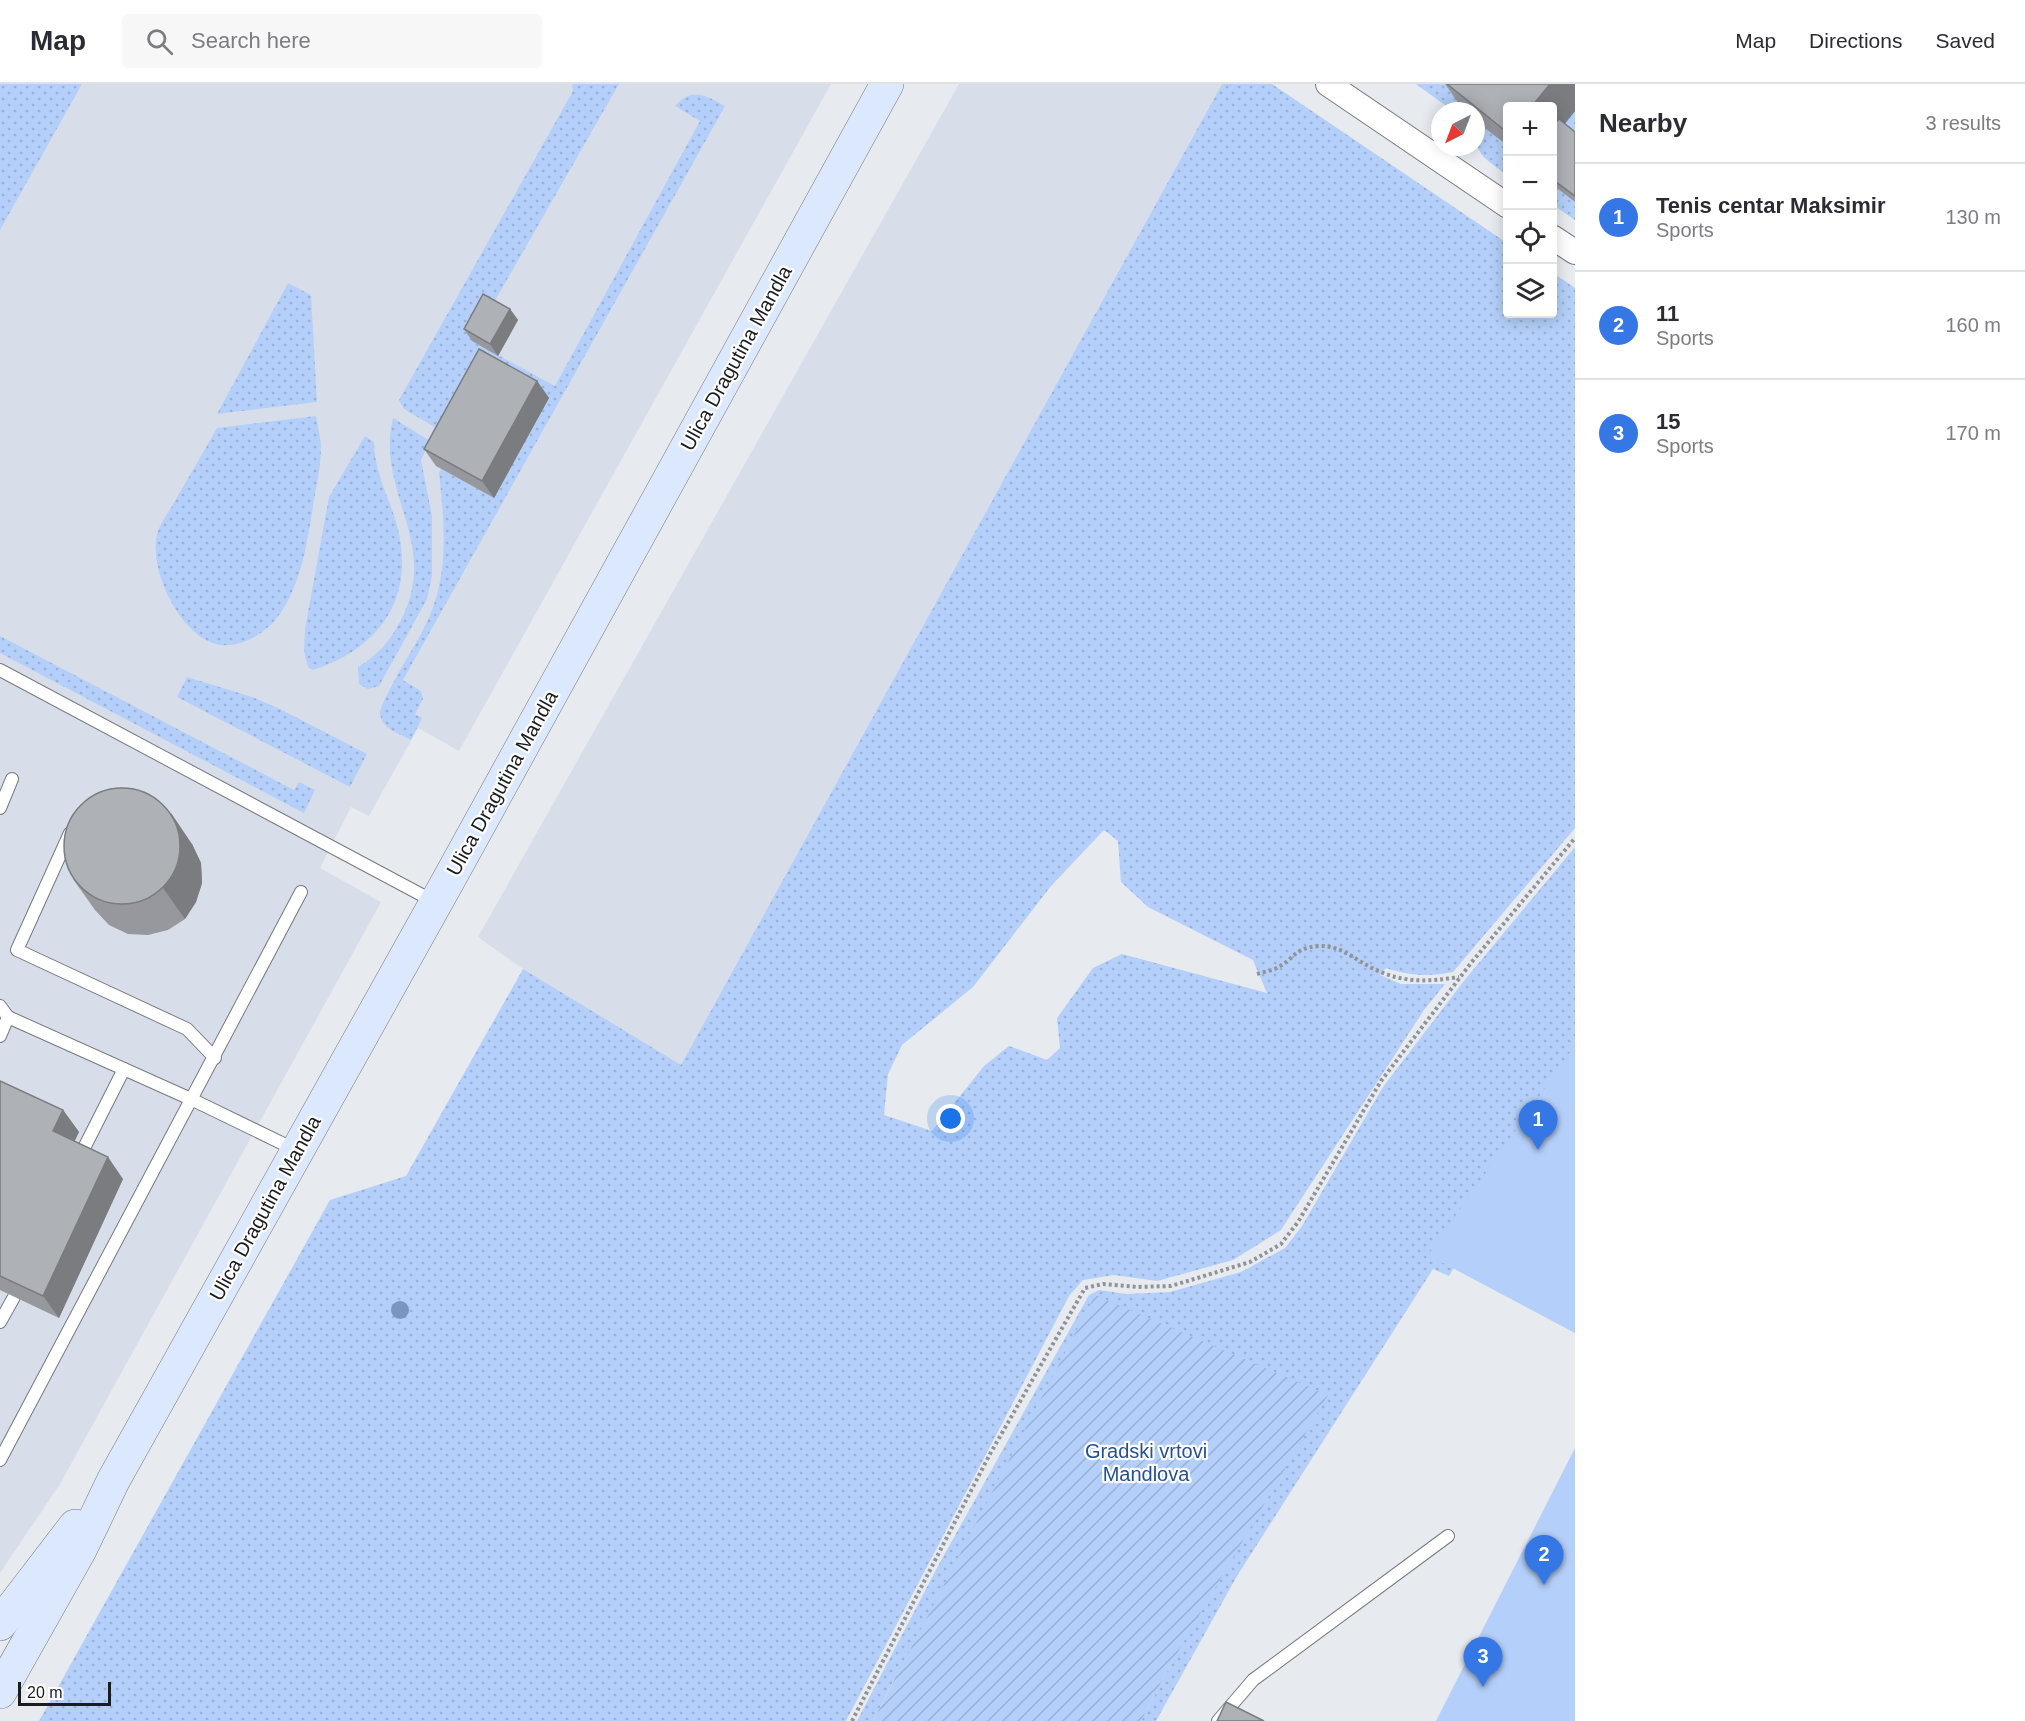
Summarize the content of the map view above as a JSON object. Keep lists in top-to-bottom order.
{
  "streets": {
    "main road": ["Ulica Dragutina Mandla"]
  },
  "parks": ["Gradski vrtovi Mandlova"],
  "scale_bar": "20 m",
  "north": "bottom left",
  "page": {
    "header": "Map",
    "search": "Search here",
    "nav": ["Map", "Directions", "Saved"],
    "heading": ["Nearby", "3 results"],
    "map_buttons": ["+", "−"],
    "list": [
      {
        "mark": "1",
        "name": "Tenis centar Maksimir",
        "note": "Sports",
        "value": "130 m"
      },
      {
        "mark": "2",
        "name": "11",
        "note": "Sports",
        "value": "160 m"
      },
      {
        "mark": "3",
        "name": "15",
        "note": "Sports",
        "value": "170 m"
      }
    ],
    "pins": ["1", "2", "3"],
    "scale": "20 m"
  }
}
